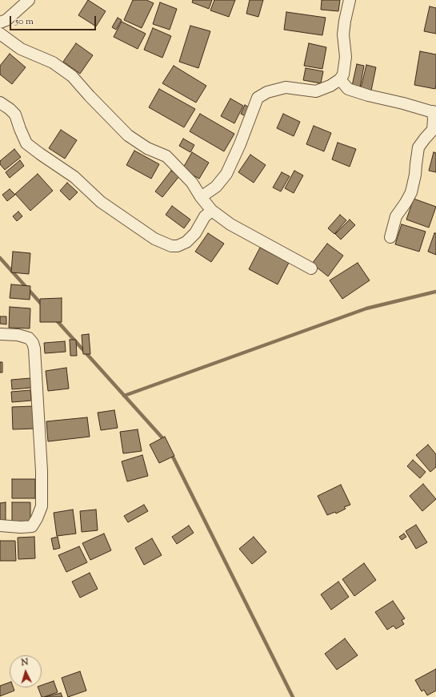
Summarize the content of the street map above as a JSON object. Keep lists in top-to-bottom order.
{
  "scale_bar": "50 m",
  "north": "top"
}
